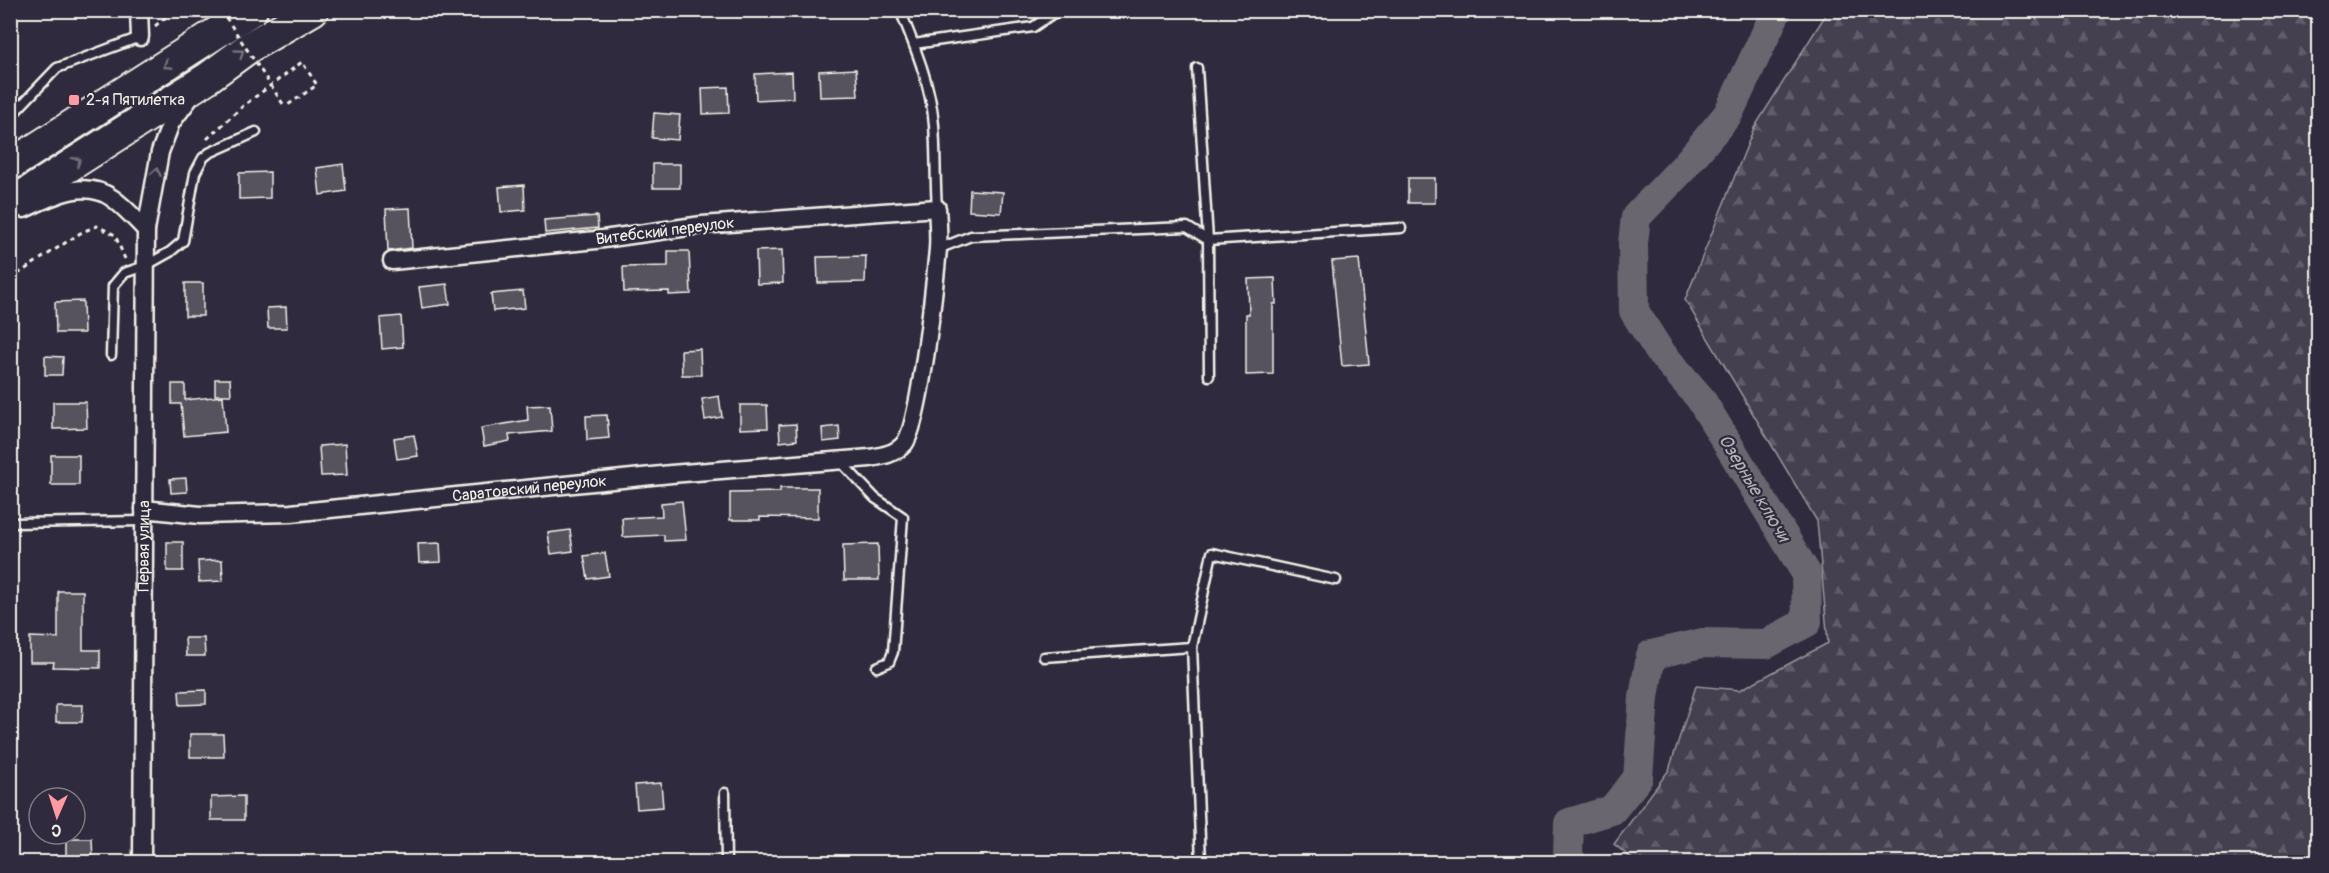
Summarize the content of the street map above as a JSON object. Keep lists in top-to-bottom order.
{
  "streets": {
    "street": ["Витебский переулок", "Саратовский переулок", "Первая улица"]
  },
  "crossings": [
    ["Саратовский переулок", "Первая улица"]
  ],
  "water": ["Озерные ключи"],
  "places": {
    "transit": ["2-я Пятилетка"]
  },
  "north": "bottom"
}
